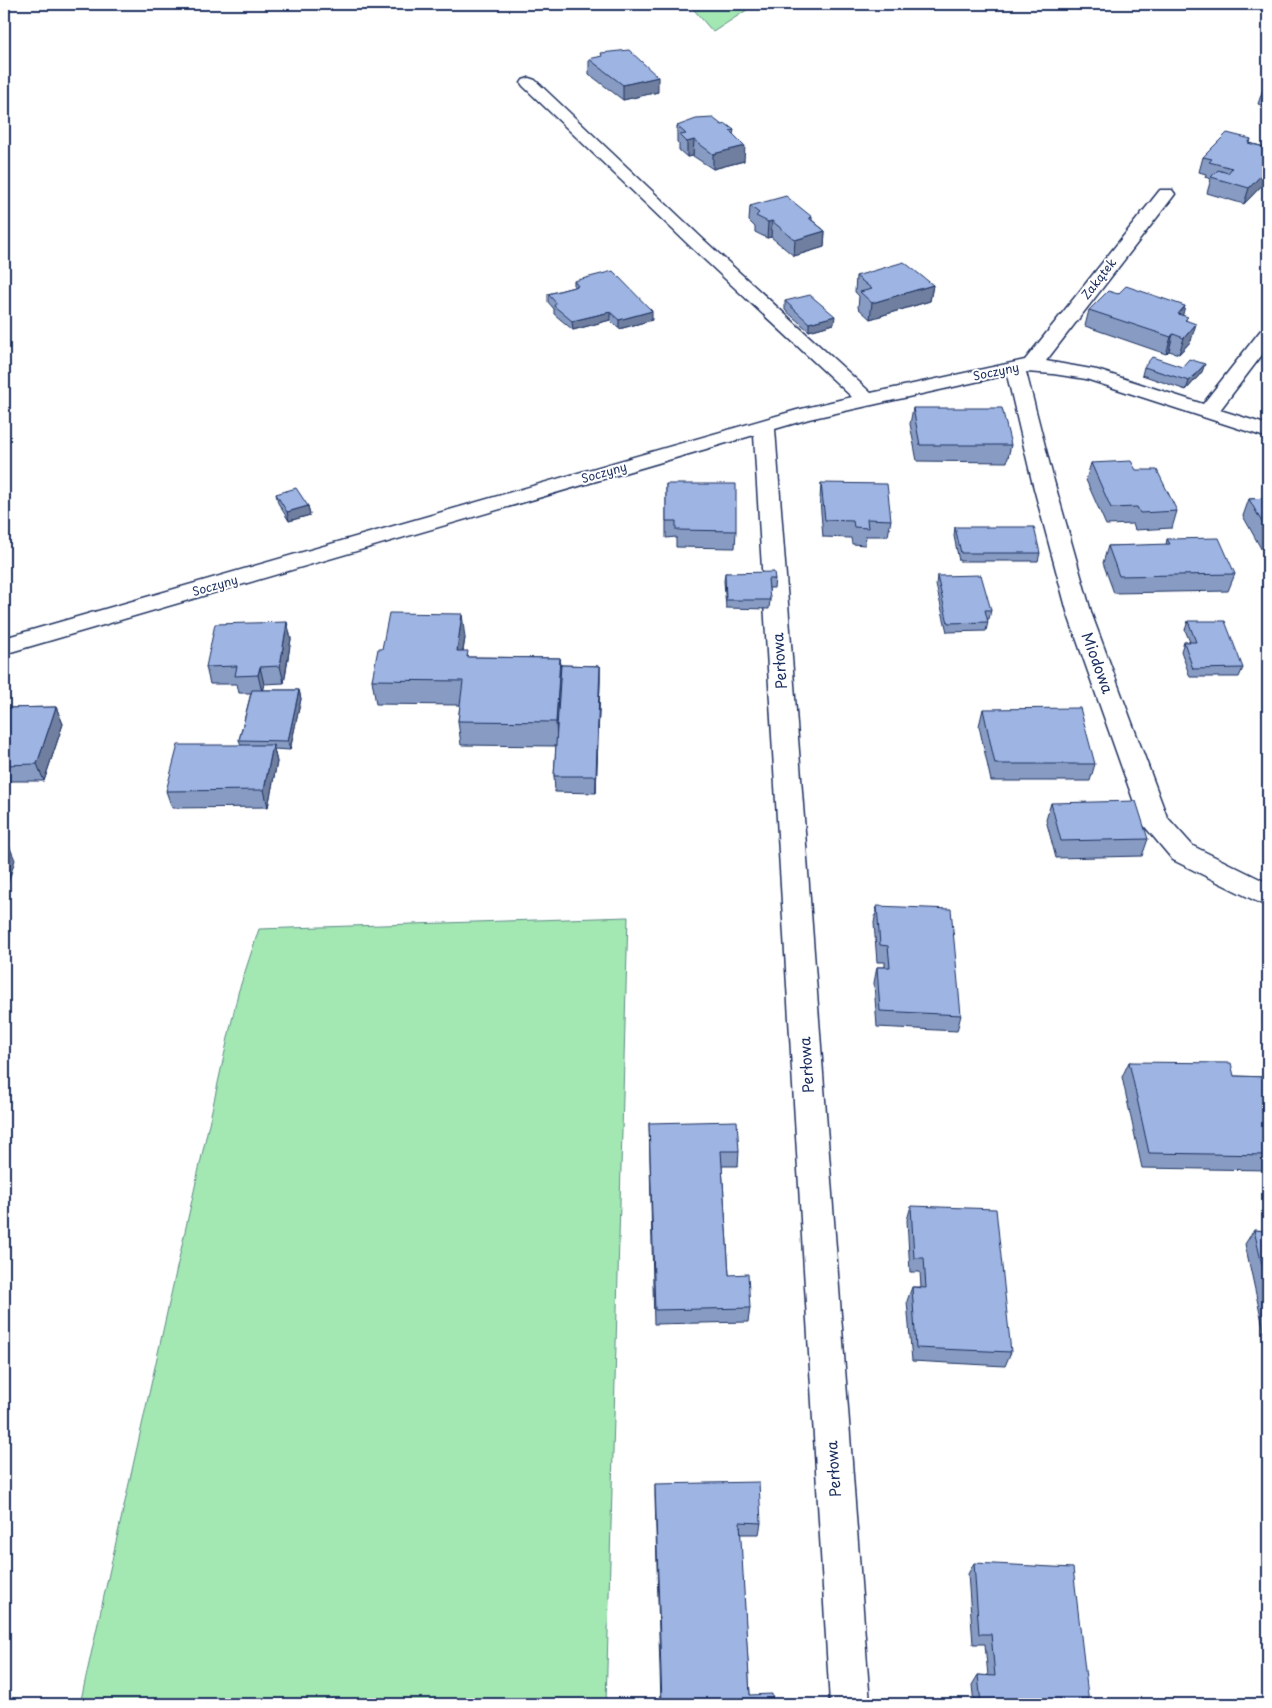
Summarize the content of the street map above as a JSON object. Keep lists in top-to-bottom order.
{
  "streets": {
    "street": [
      "Zakątek",
      "Soczyny",
      "Perłowa",
      "Miodowa"
    ]
  },
  "crossings": [
    ["Zakątek", "Soczyny"],
    ["Zakątek", "Miodowa"],
    ["Soczyny", "Perłowa"],
    ["Soczyny", "Miodowa"]
  ]
}
